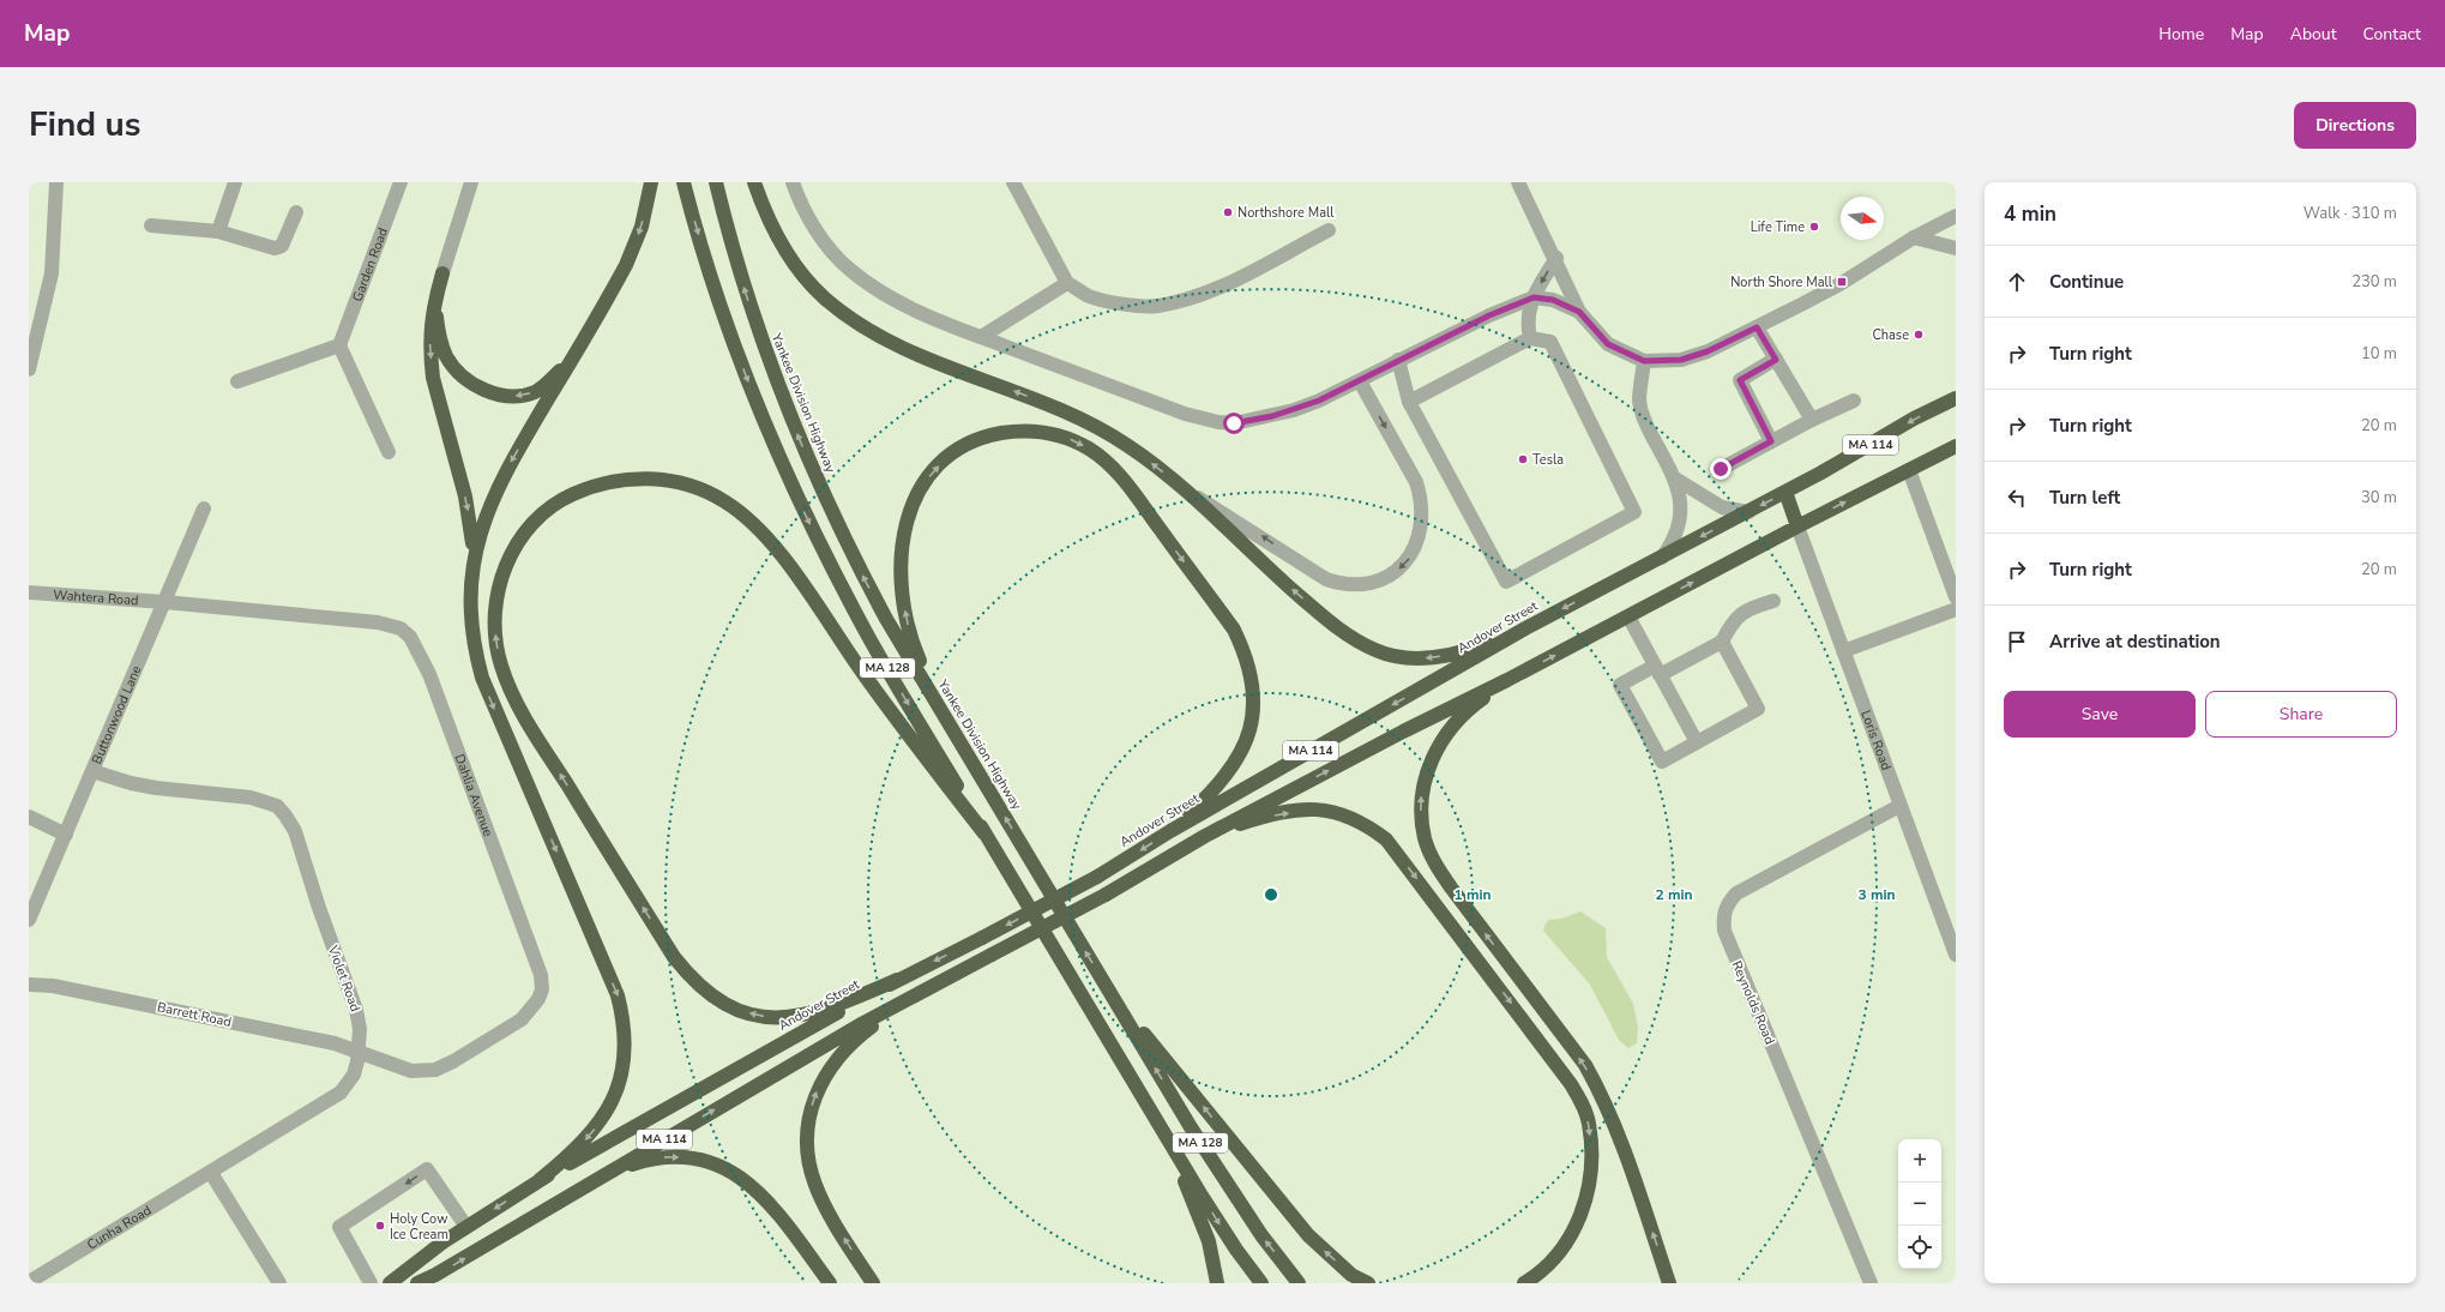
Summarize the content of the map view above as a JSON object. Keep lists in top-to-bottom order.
{
  "streets": {
    "highway": [
      "Yankee Division Highway",
      "MA 114",
      "Andover Street",
      "MA 128"
    ],
    "street": [
      "Garden Road",
      "Wahtera Road",
      "Buttonwood Lane",
      "Loris Road",
      "Dahlia Avenue",
      "Violet Road",
      "Reynolds Road",
      "Barrett Road",
      "Cunha Road"
    ]
  },
  "crossings": [
    ["MA 114", "Loris Road"],
    ["Wahtera Road", "Buttonwood Lane"],
    ["Wahtera Road", "Dahlia Avenue"],
    ["Buttonwood Lane", "Dahlia Avenue"],
    ["Buttonwood Lane", "Violet Road"],
    ["Loris Road", "Reynolds Road"],
    ["Dahlia Avenue", "Violet Road"],
    ["Dahlia Avenue", "Barrett Road"],
    ["Violet Road", "Barrett Road"],
    ["Violet Road", "Cunha Road"]
  ],
  "places": {
    "other": [
      "Northshore Mall",
      "Life Time",
      "Chase",
      "Tesla",
      "Holy Cow Ice Cream"
    ],
    "transit": ["North Shore Mall"]
  },
  "north": "right",
  "page": {
    "header": "Map",
    "nav": [
      "Home",
      "Map",
      "About",
      "Contact"
    ],
    "title": "Find us",
    "buttons": [
      "Directions",
      ["Save", "Share"]
    ],
    "heading": ["4 min", "Walk · 310 m"],
    "list": [
      ["Continue", "230 m"],
      ["Turn right", "10 m"],
      ["Turn right", "20 m"],
      ["Turn left", "30 m"],
      ["Turn right", "20 m"],
      "Arrive at destination"
    ],
    "map_buttons": ["+", "−"]
  },
  "rings": ["1 min", "2 min", "3 min"]
}
